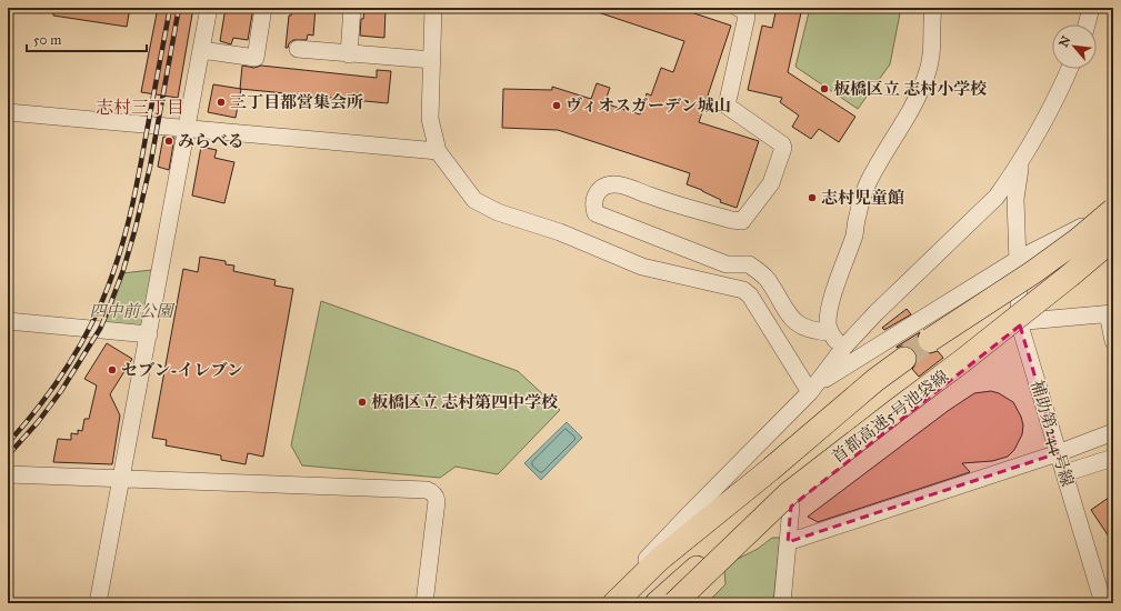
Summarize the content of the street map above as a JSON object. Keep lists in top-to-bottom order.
{
  "streets": {
    "highway": ["首都高速5号池袋線"],
    "street": ["補助第244号線"]
  },
  "districts": ["志村三丁目"],
  "parks": ["四中前公園"],
  "places": [
    "板橋区立 志村小学校",
    "三丁目都営集会所",
    "ヴィオスガーデン城山",
    "みらべる",
    "志村児童館",
    "セブン-イレブン",
    "板橋区立 志村第四中学校"
  ],
  "scale_bar": "50 m",
  "north": "top left"
}
